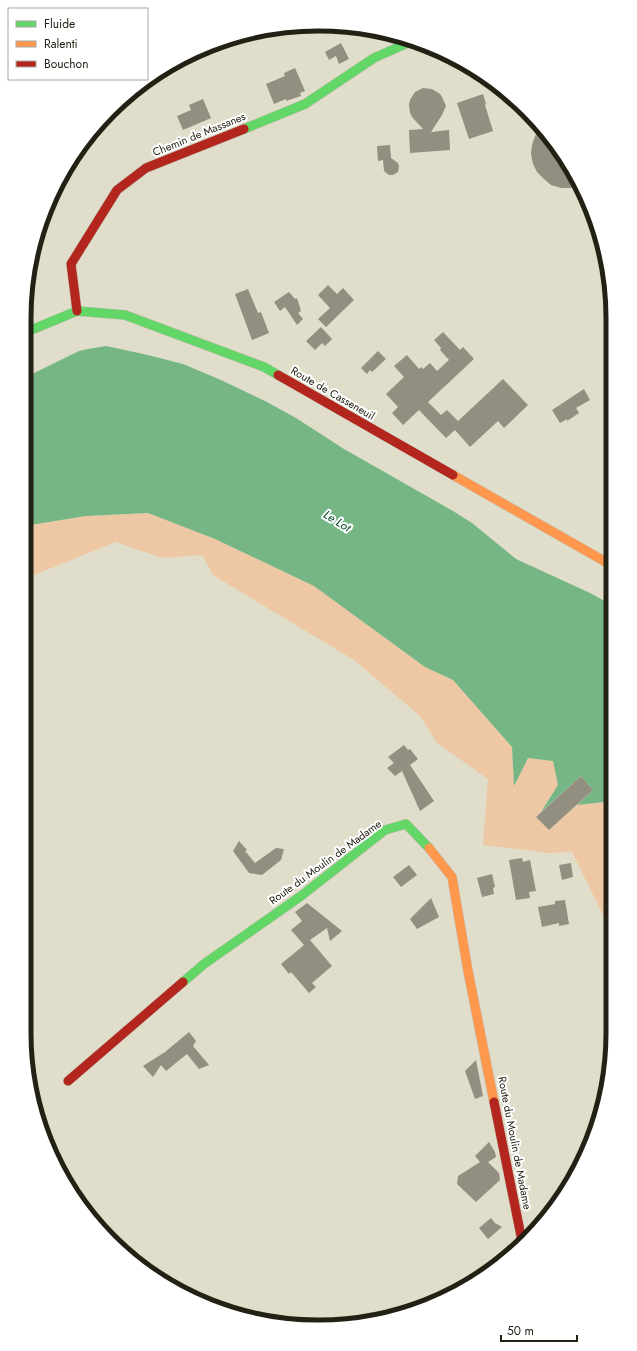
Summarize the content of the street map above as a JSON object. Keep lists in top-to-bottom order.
{
  "streets": {
    "street": ["Chemin de Massanes", "Route de Casseneuil", "Route du Moulin de Madame"]
  },
  "crossings": [
    ["Chemin de Massanes", "Route de Casseneuil"]
  ],
  "water": ["Le Lot"],
  "legend": ["Fluide", "Ralenti", "Bouchon"],
  "scale_bar": "50 m"
}
